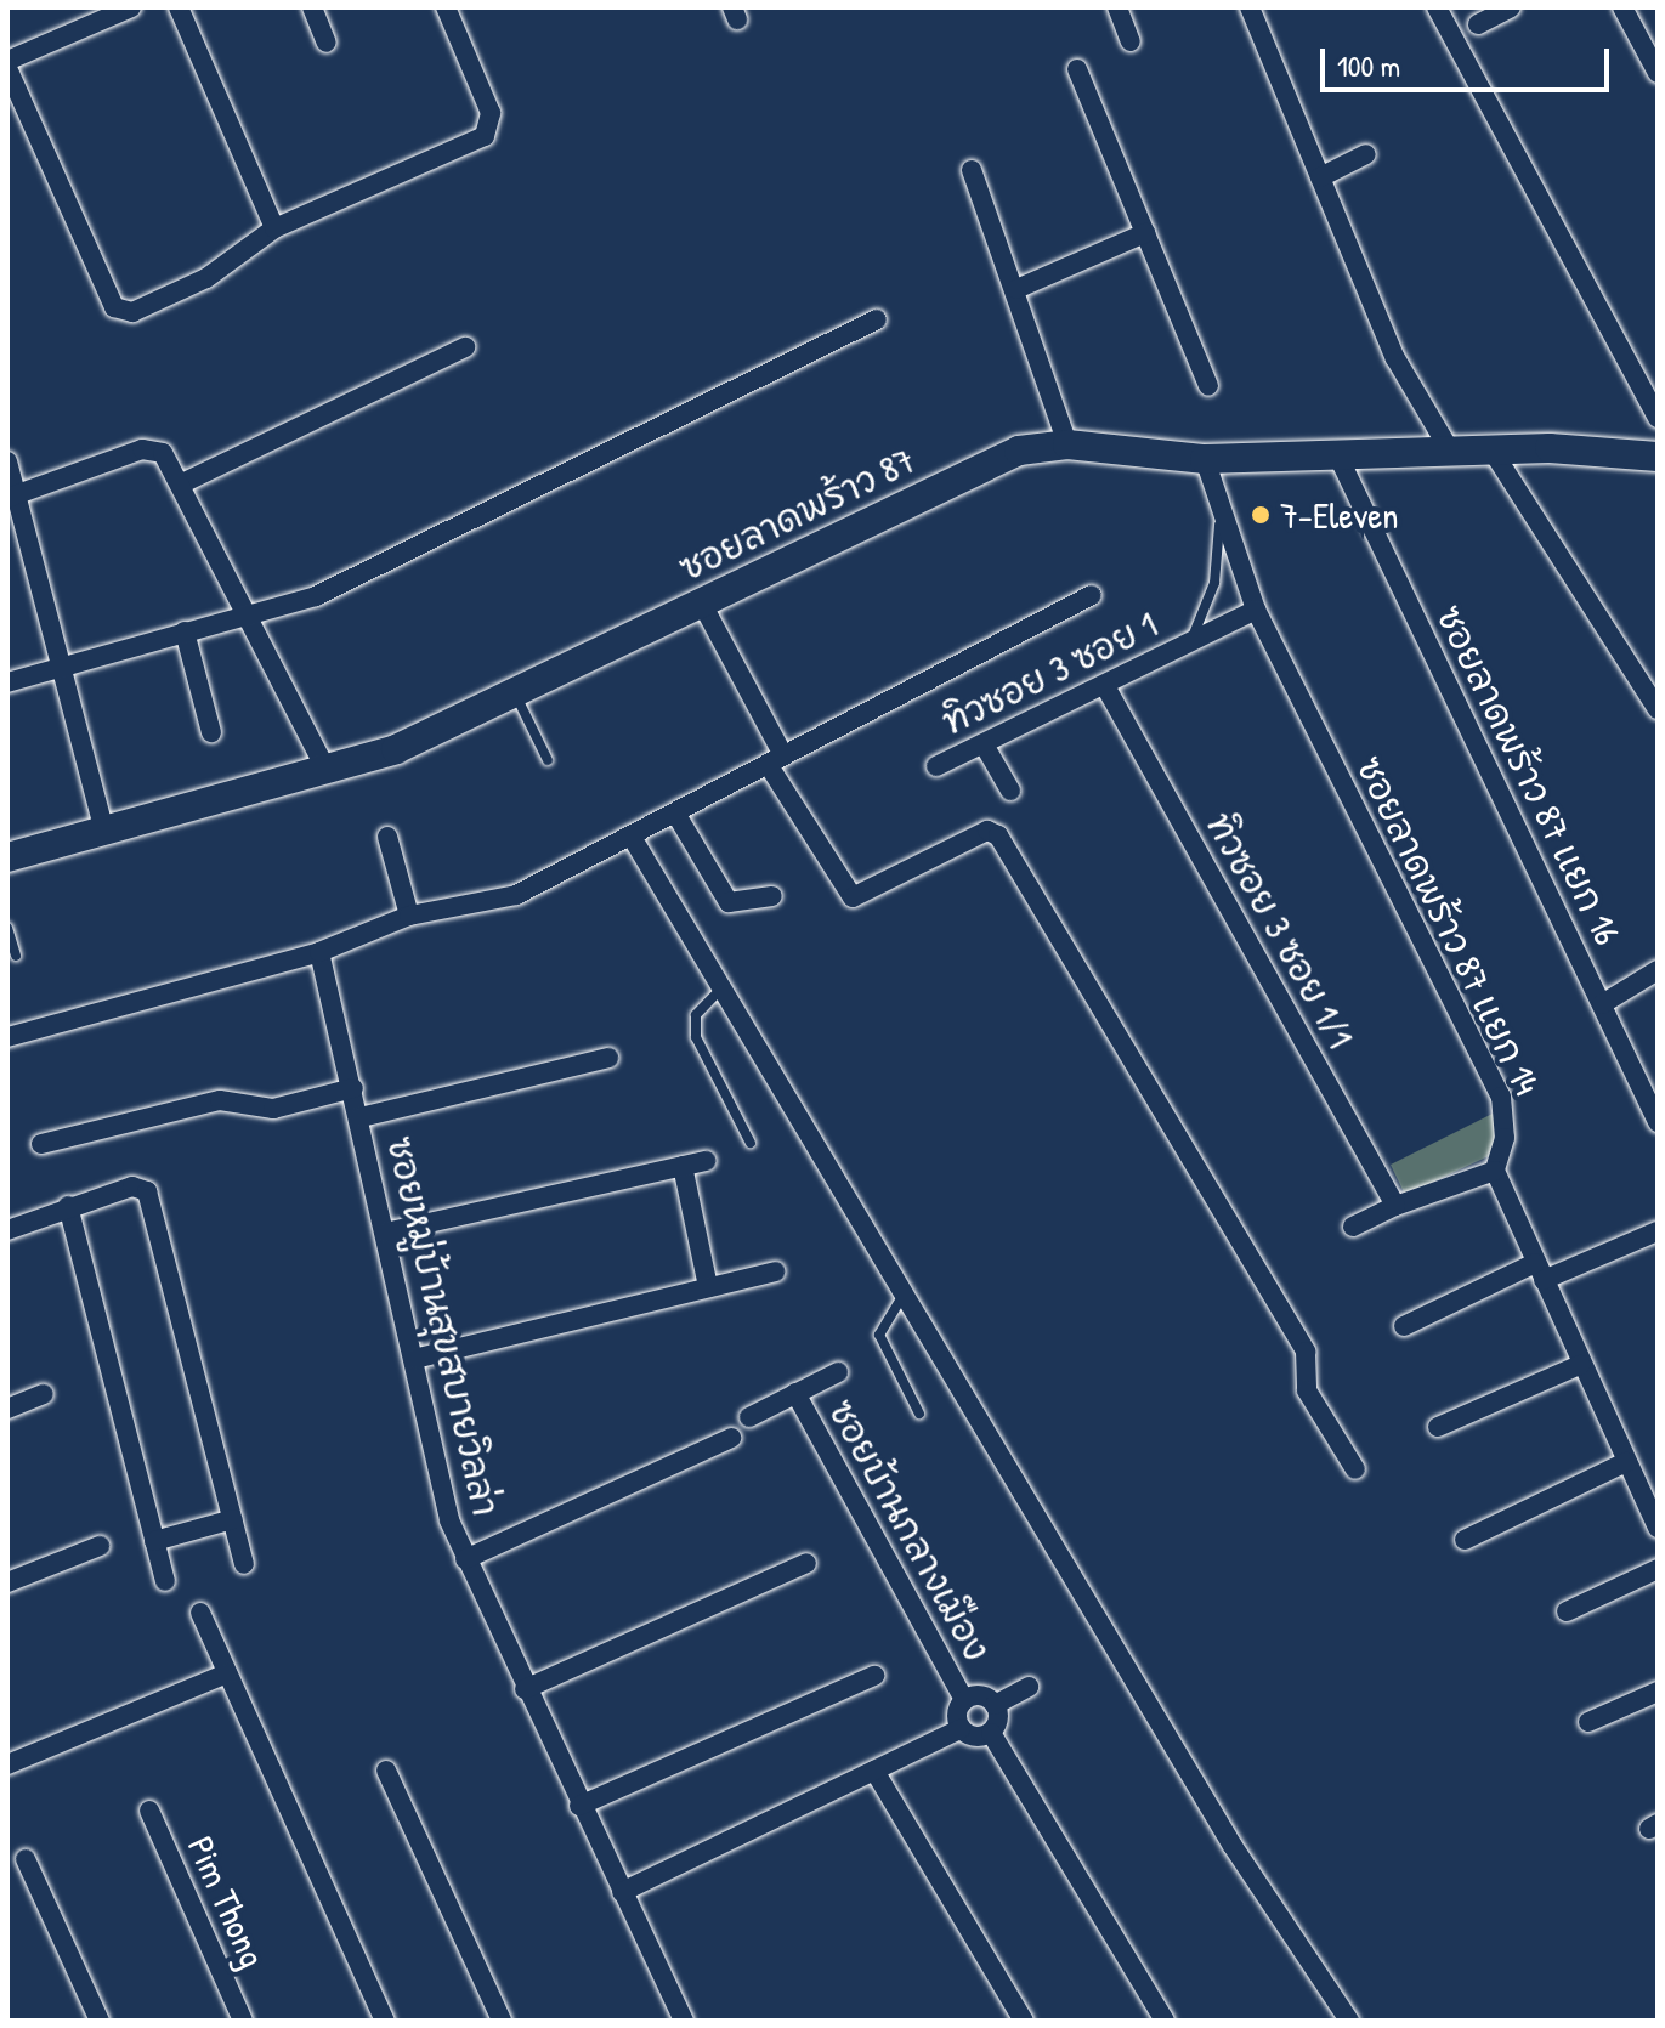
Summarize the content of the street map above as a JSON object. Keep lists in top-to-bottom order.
{
  "streets": {
    "street": [
      "ซอยลาดพร้าว 87",
      "ทิวซอย 3 ซอย 1",
      "ซอยลาดพร้าว 87 แยก 16",
      "ซอยลาดพร้าว 87 แยก 14",
      "ทิวซอย 3 ซอย 1/1",
      "ซอยหมู่บ้านสุขสบายวิลล่า",
      "ซอยบ้านกลางเมือง",
      "Pim Thong"
    ]
  },
  "crossings": [
    ["ซอยลาดพร้าว 87", "ซอยลาดพร้าว 87 แยก 16"],
    ["ซอยลาดพร้าว 87", "ซอยลาดพร้าว 87 แยก 14"],
    ["ทิวซอย 3 ซอย 1", "ซอยลาดพร้าว 87 แยก 14"],
    ["ทิวซอย 3 ซอย 1", "ทิวซอย 3 ซอย 1/1"]
  ],
  "places": ["7-Eleven"],
  "scale_bar": "100 m"
}
